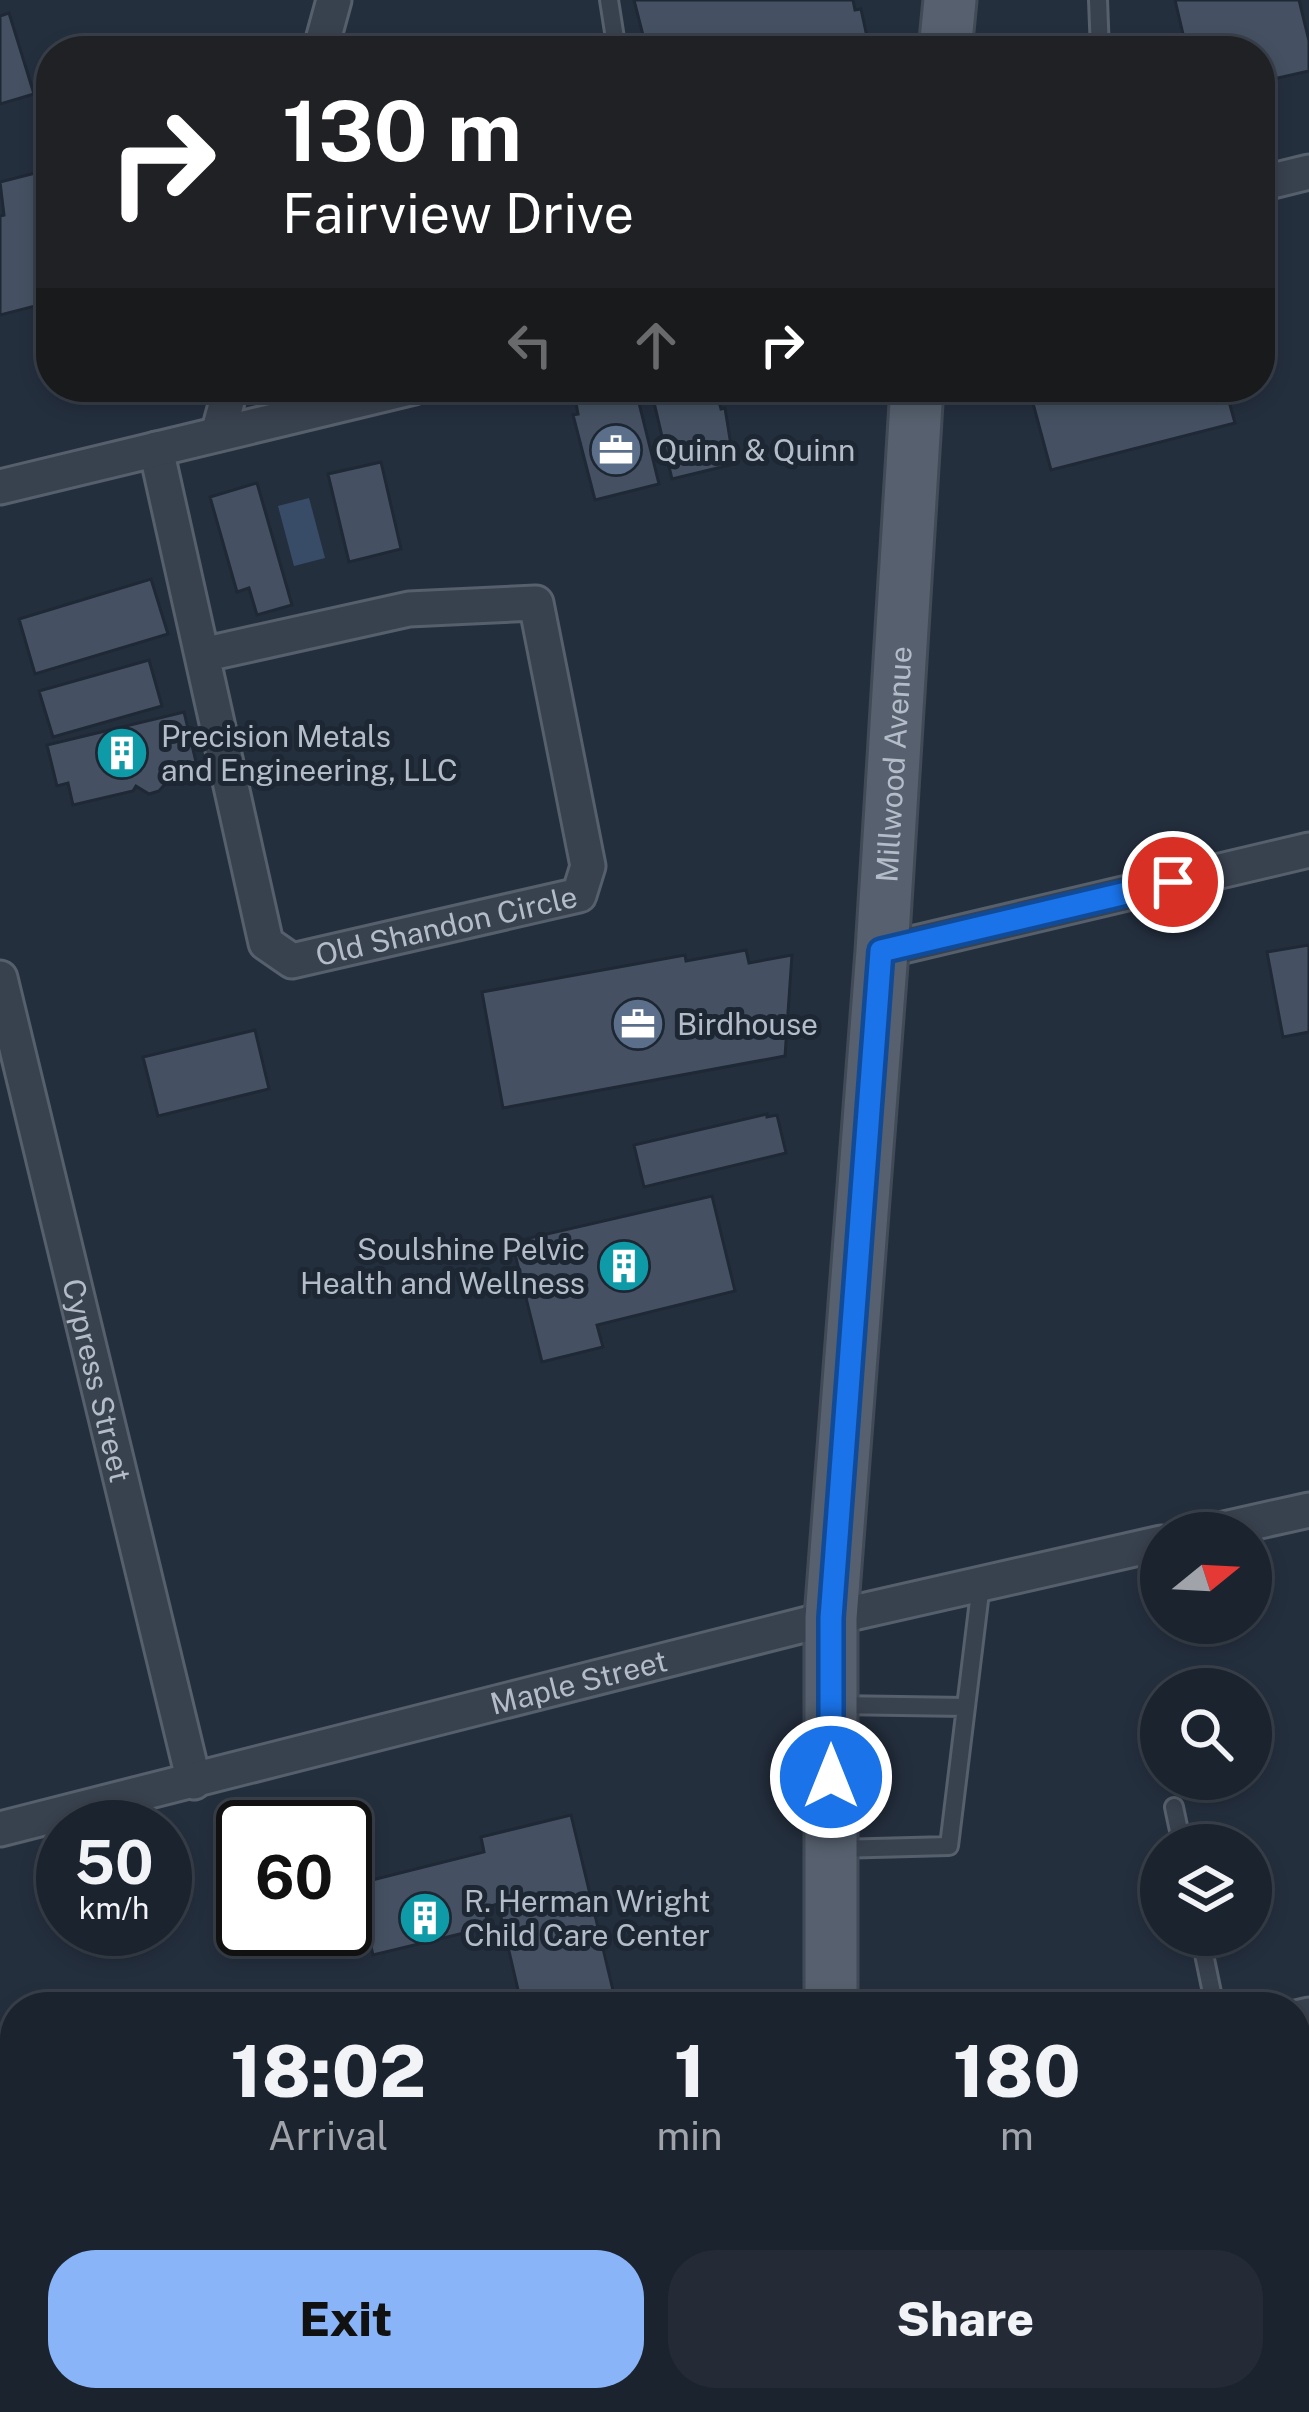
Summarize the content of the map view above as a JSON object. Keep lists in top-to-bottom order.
{
  "streets": {
    "main road": ["Millwood Avenue"],
    "street": ["Old Shandon Circle", "Cypress Street", "Maple Street"]
  },
  "crossings": [
    ["Millwood Avenue", "Maple Street"],
    ["Cypress Street", "Maple Street"]
  ],
  "places": {
    "office": ["Quinn & Quinn", "Birdhouse"],
    "building": ["Precision Metals and Engineering, LLC", "Soulshine Pelvic Health and Wellness", "R. Herman Wright Child Care Center"]
  },
  "north": "right",
  "page": {
    "turn": ["130 m", "Fairview Drive"],
    "speed": "50 km/h",
    "limit": "60",
    "eta": [
      "18:02",
      "Arrival",
      "1",
      "min",
      "180",
      "m"
    ],
    "buttons": ["Exit", "Share"]
  }
}
